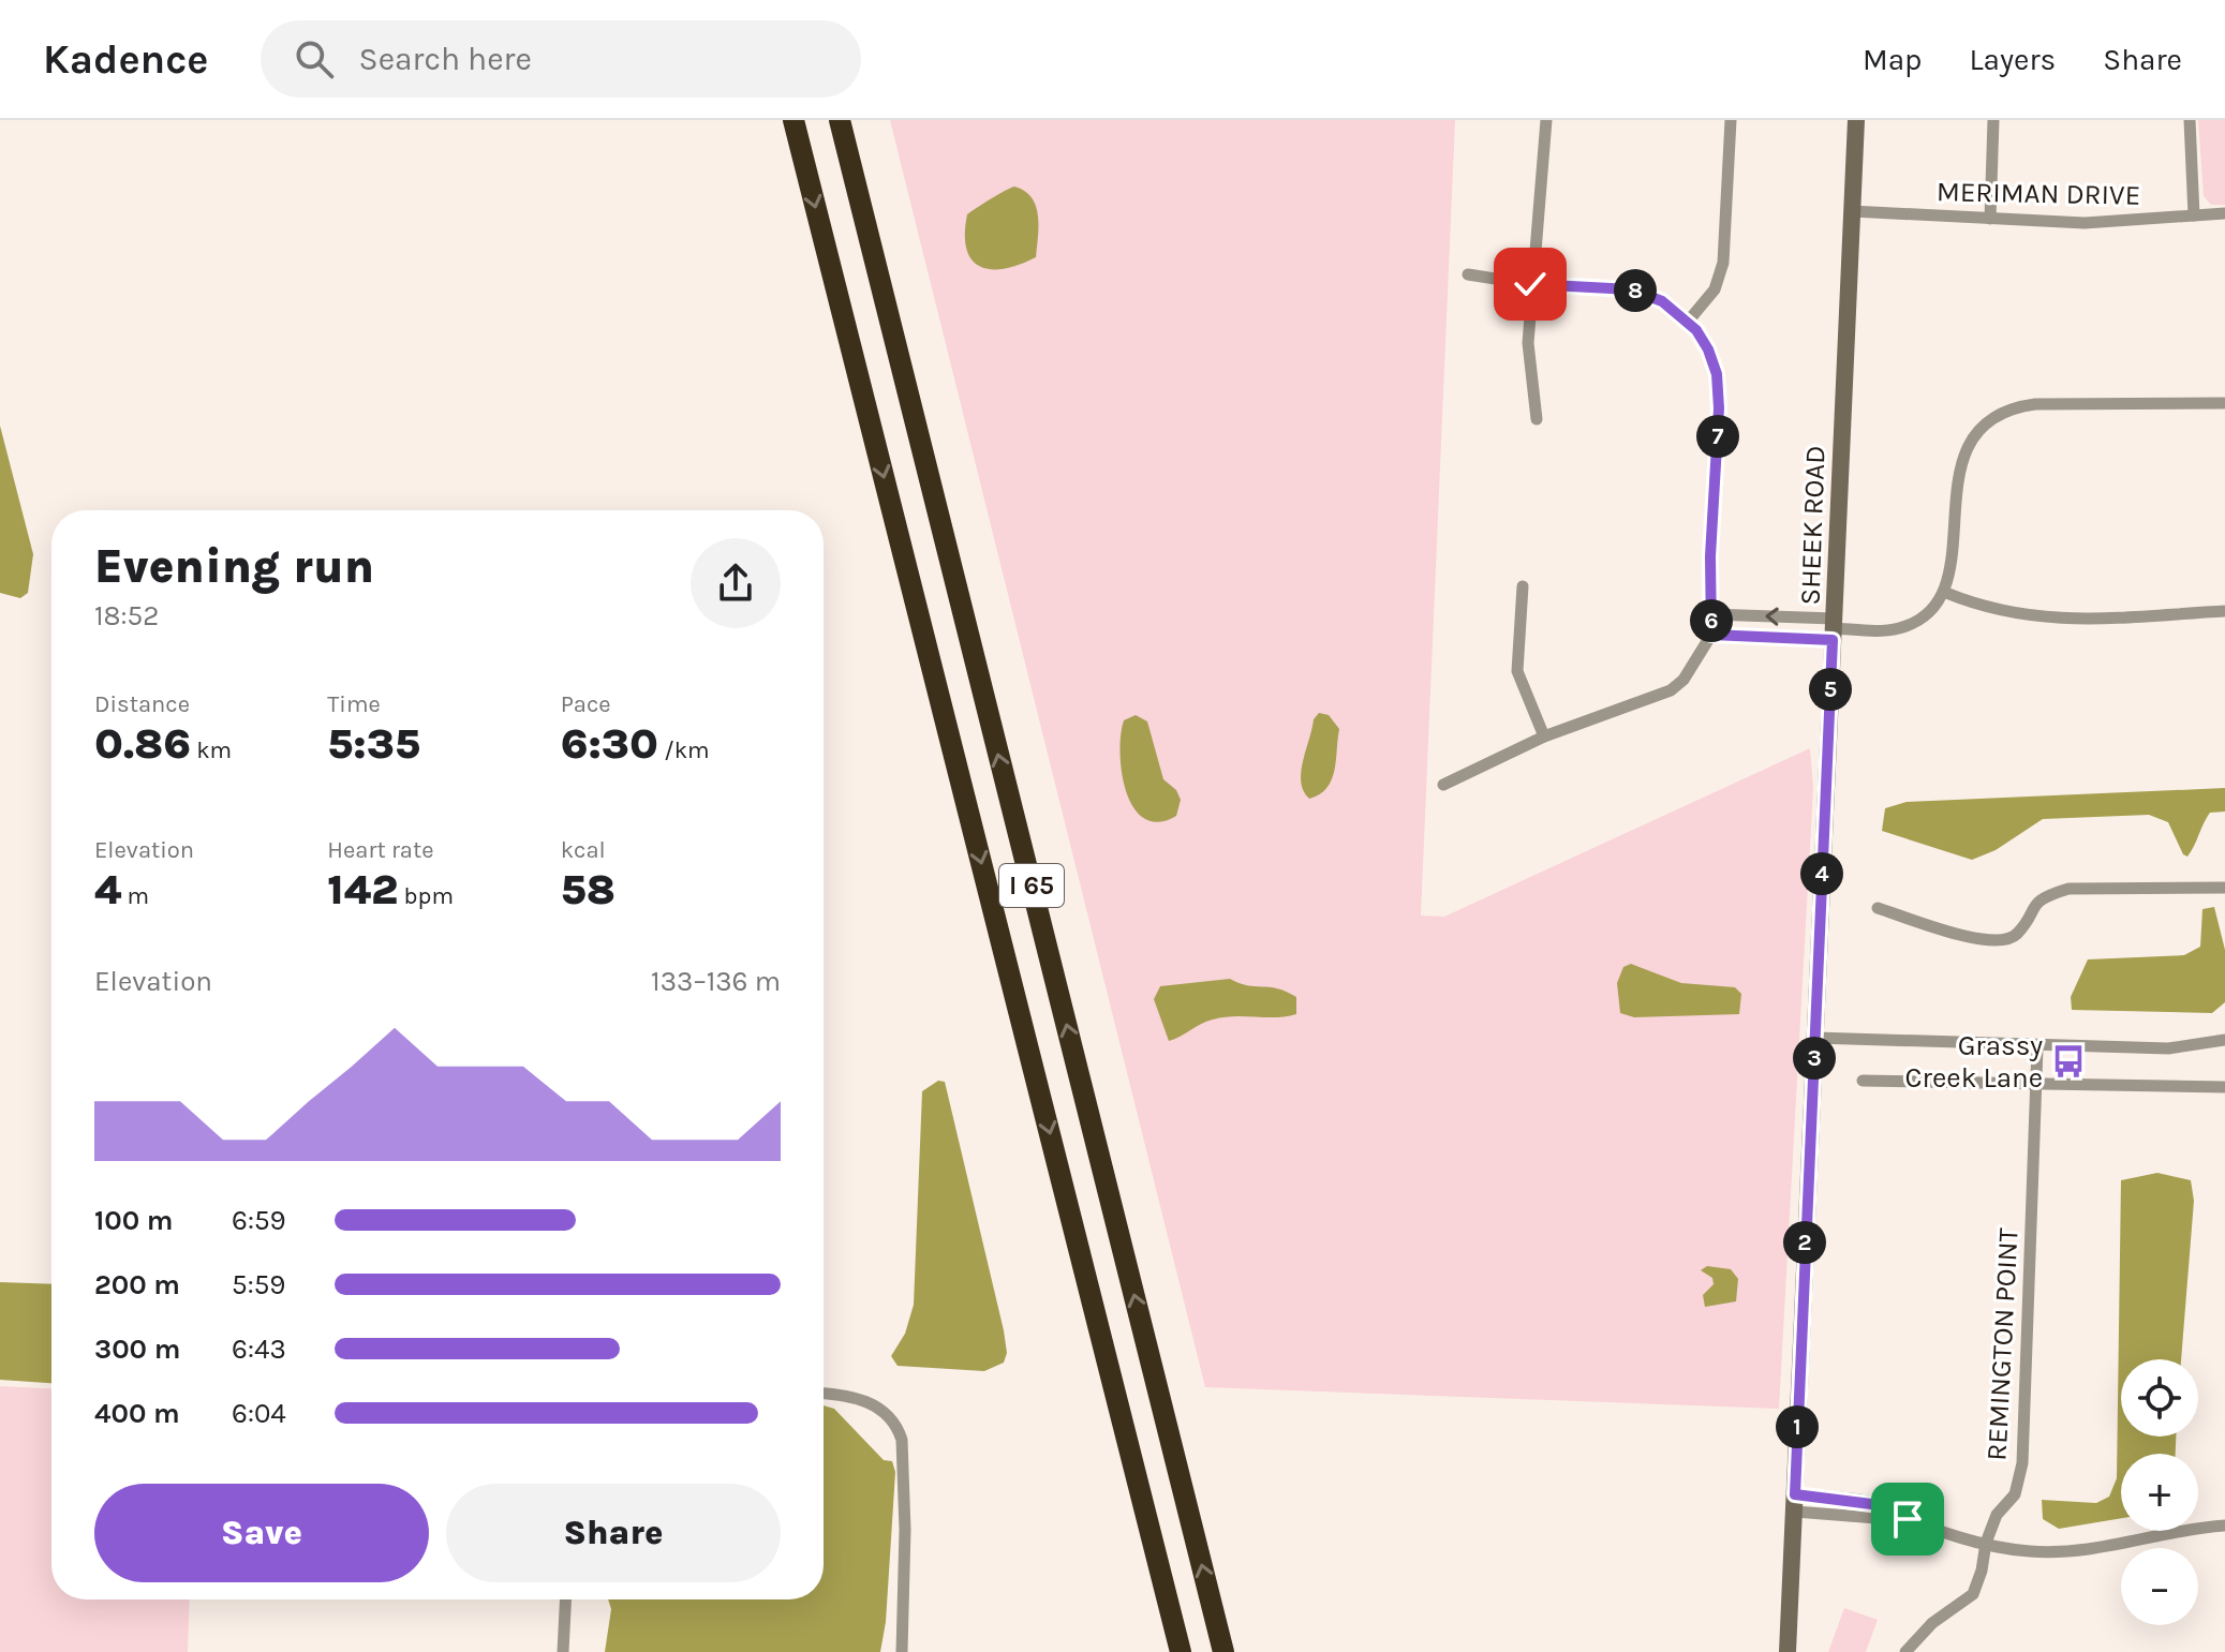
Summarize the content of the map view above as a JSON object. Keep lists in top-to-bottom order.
{
  "streets": {
    "highway": ["I 65"],
    "street": ["MERIMAN DRIVE", "SHEEK ROAD", "REMINGTON POINT"]
  },
  "crossings": [
    ["MERIMAN DRIVE", "SHEEK ROAD"]
  ],
  "places": {
    "bus stop": ["Grassy Creek Lane"]
  },
  "page": {
    "header": "Kadence",
    "search": "Search here",
    "nav": ["Map", "Layers", "Share"],
    "pins": [
      "8",
      "7",
      "6",
      "5",
      "4",
      "3",
      "2",
      "1"
    ],
    "heading": ["Evening run", "18:52"],
    "stats": [
      ["Distance", "0.86 km"],
      ["Time", "5:35"],
      ["Pace", "6:30 /km"],
      ["Elevation", "4 m"],
      ["Heart rate", "142 bpm"],
      ["kcal", "58"]
    ],
    "chart": ["Elevation", "133–136 m"],
    "list": [
      {
        "name": "100 m",
        "note": "6:59"
      },
      {
        "name": "200 m",
        "note": "5:59"
      },
      {
        "name": "300 m",
        "note": "6:43"
      },
      {
        "name": "400 m",
        "note": "6:04"
      }
    ],
    "map_buttons": ["+", "−"],
    "buttons": ["Save", "Share"]
  }
}
